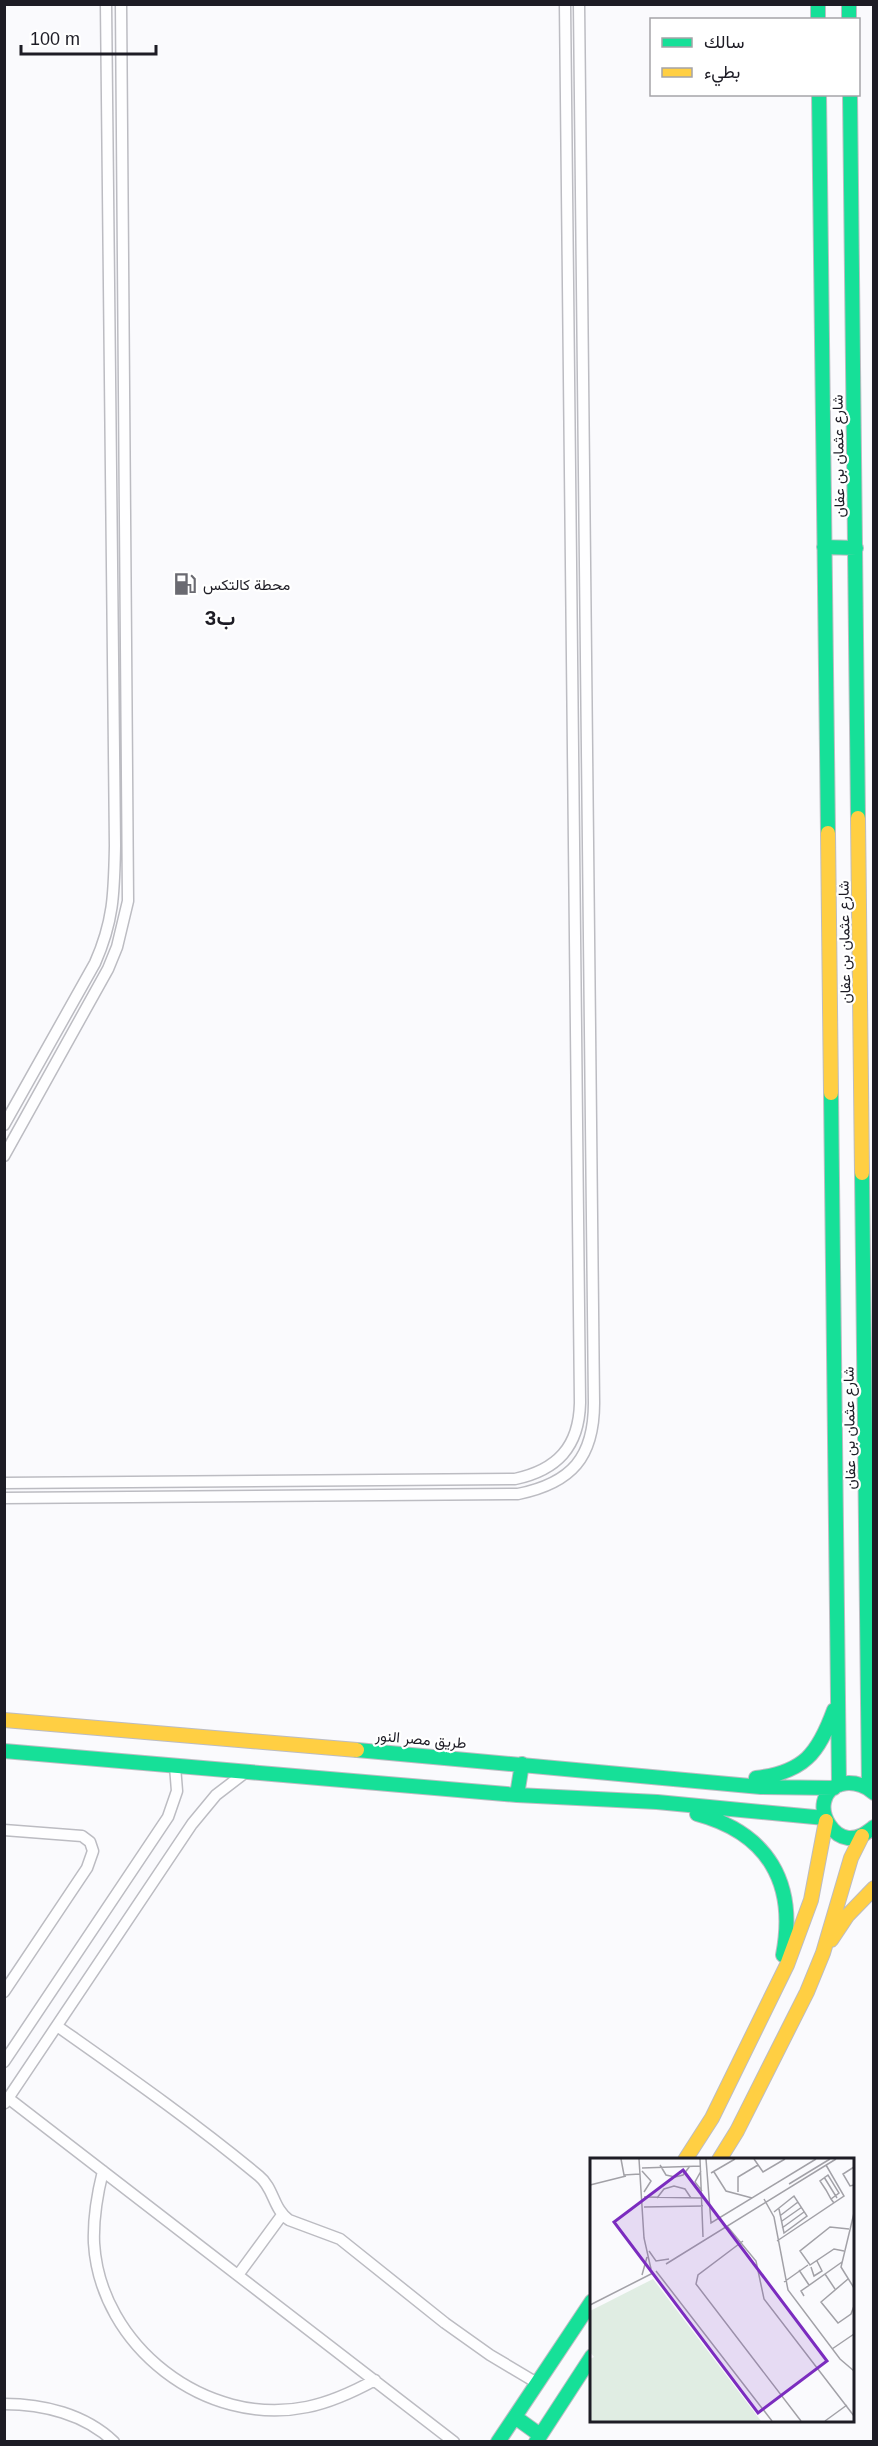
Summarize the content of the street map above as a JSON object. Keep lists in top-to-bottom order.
{
  "streets": {
    "main road": ["شارع عثمان بن عفان", "طريق مصر النور"]
  },
  "crossings": [
    ["شارع عثمان بن عفان", "طريق مصر النور"]
  ],
  "districts": ["ب3"],
  "places": {
    "fuel station": ["محطة كالتكس"]
  },
  "legend": ["سالك", "بطيء"],
  "scale_bar": "100 m"
}
